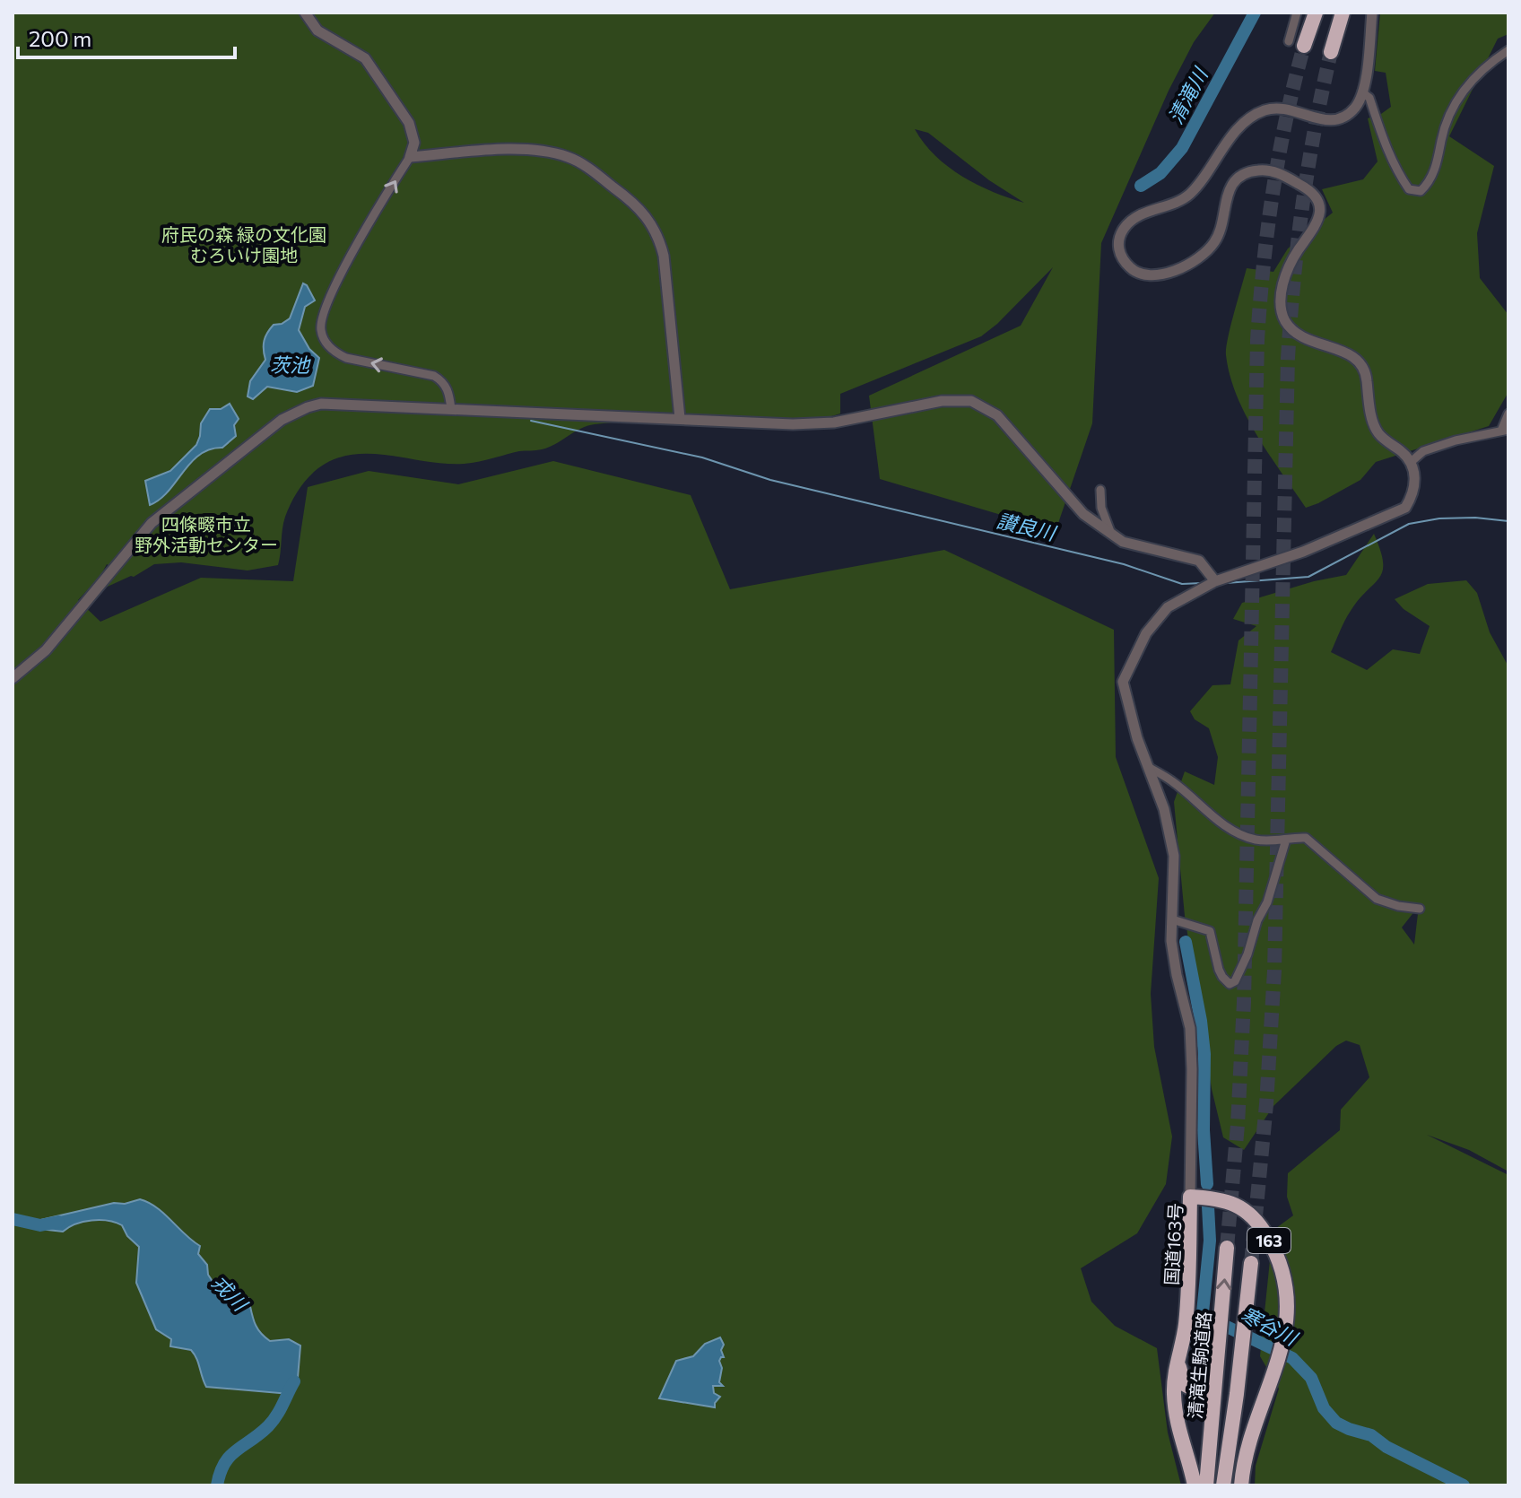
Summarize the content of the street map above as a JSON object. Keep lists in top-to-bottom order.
{
  "streets": {
    "highway": ["163", "国道163号", "清滝生駒道路"]
  },
  "crossings": [
    ["163", "国道163号"],
    ["163", "清滝生駒道路"]
  ],
  "water": [
    "清滝川",
    "茨池",
    "讃良川",
    "戎川",
    "寒谷川"
  ],
  "parks": ["府民の森 緑の文化園 むろいけ園地", "四條畷市立 野外活動センター"],
  "scale_bar": "200 m"
}
